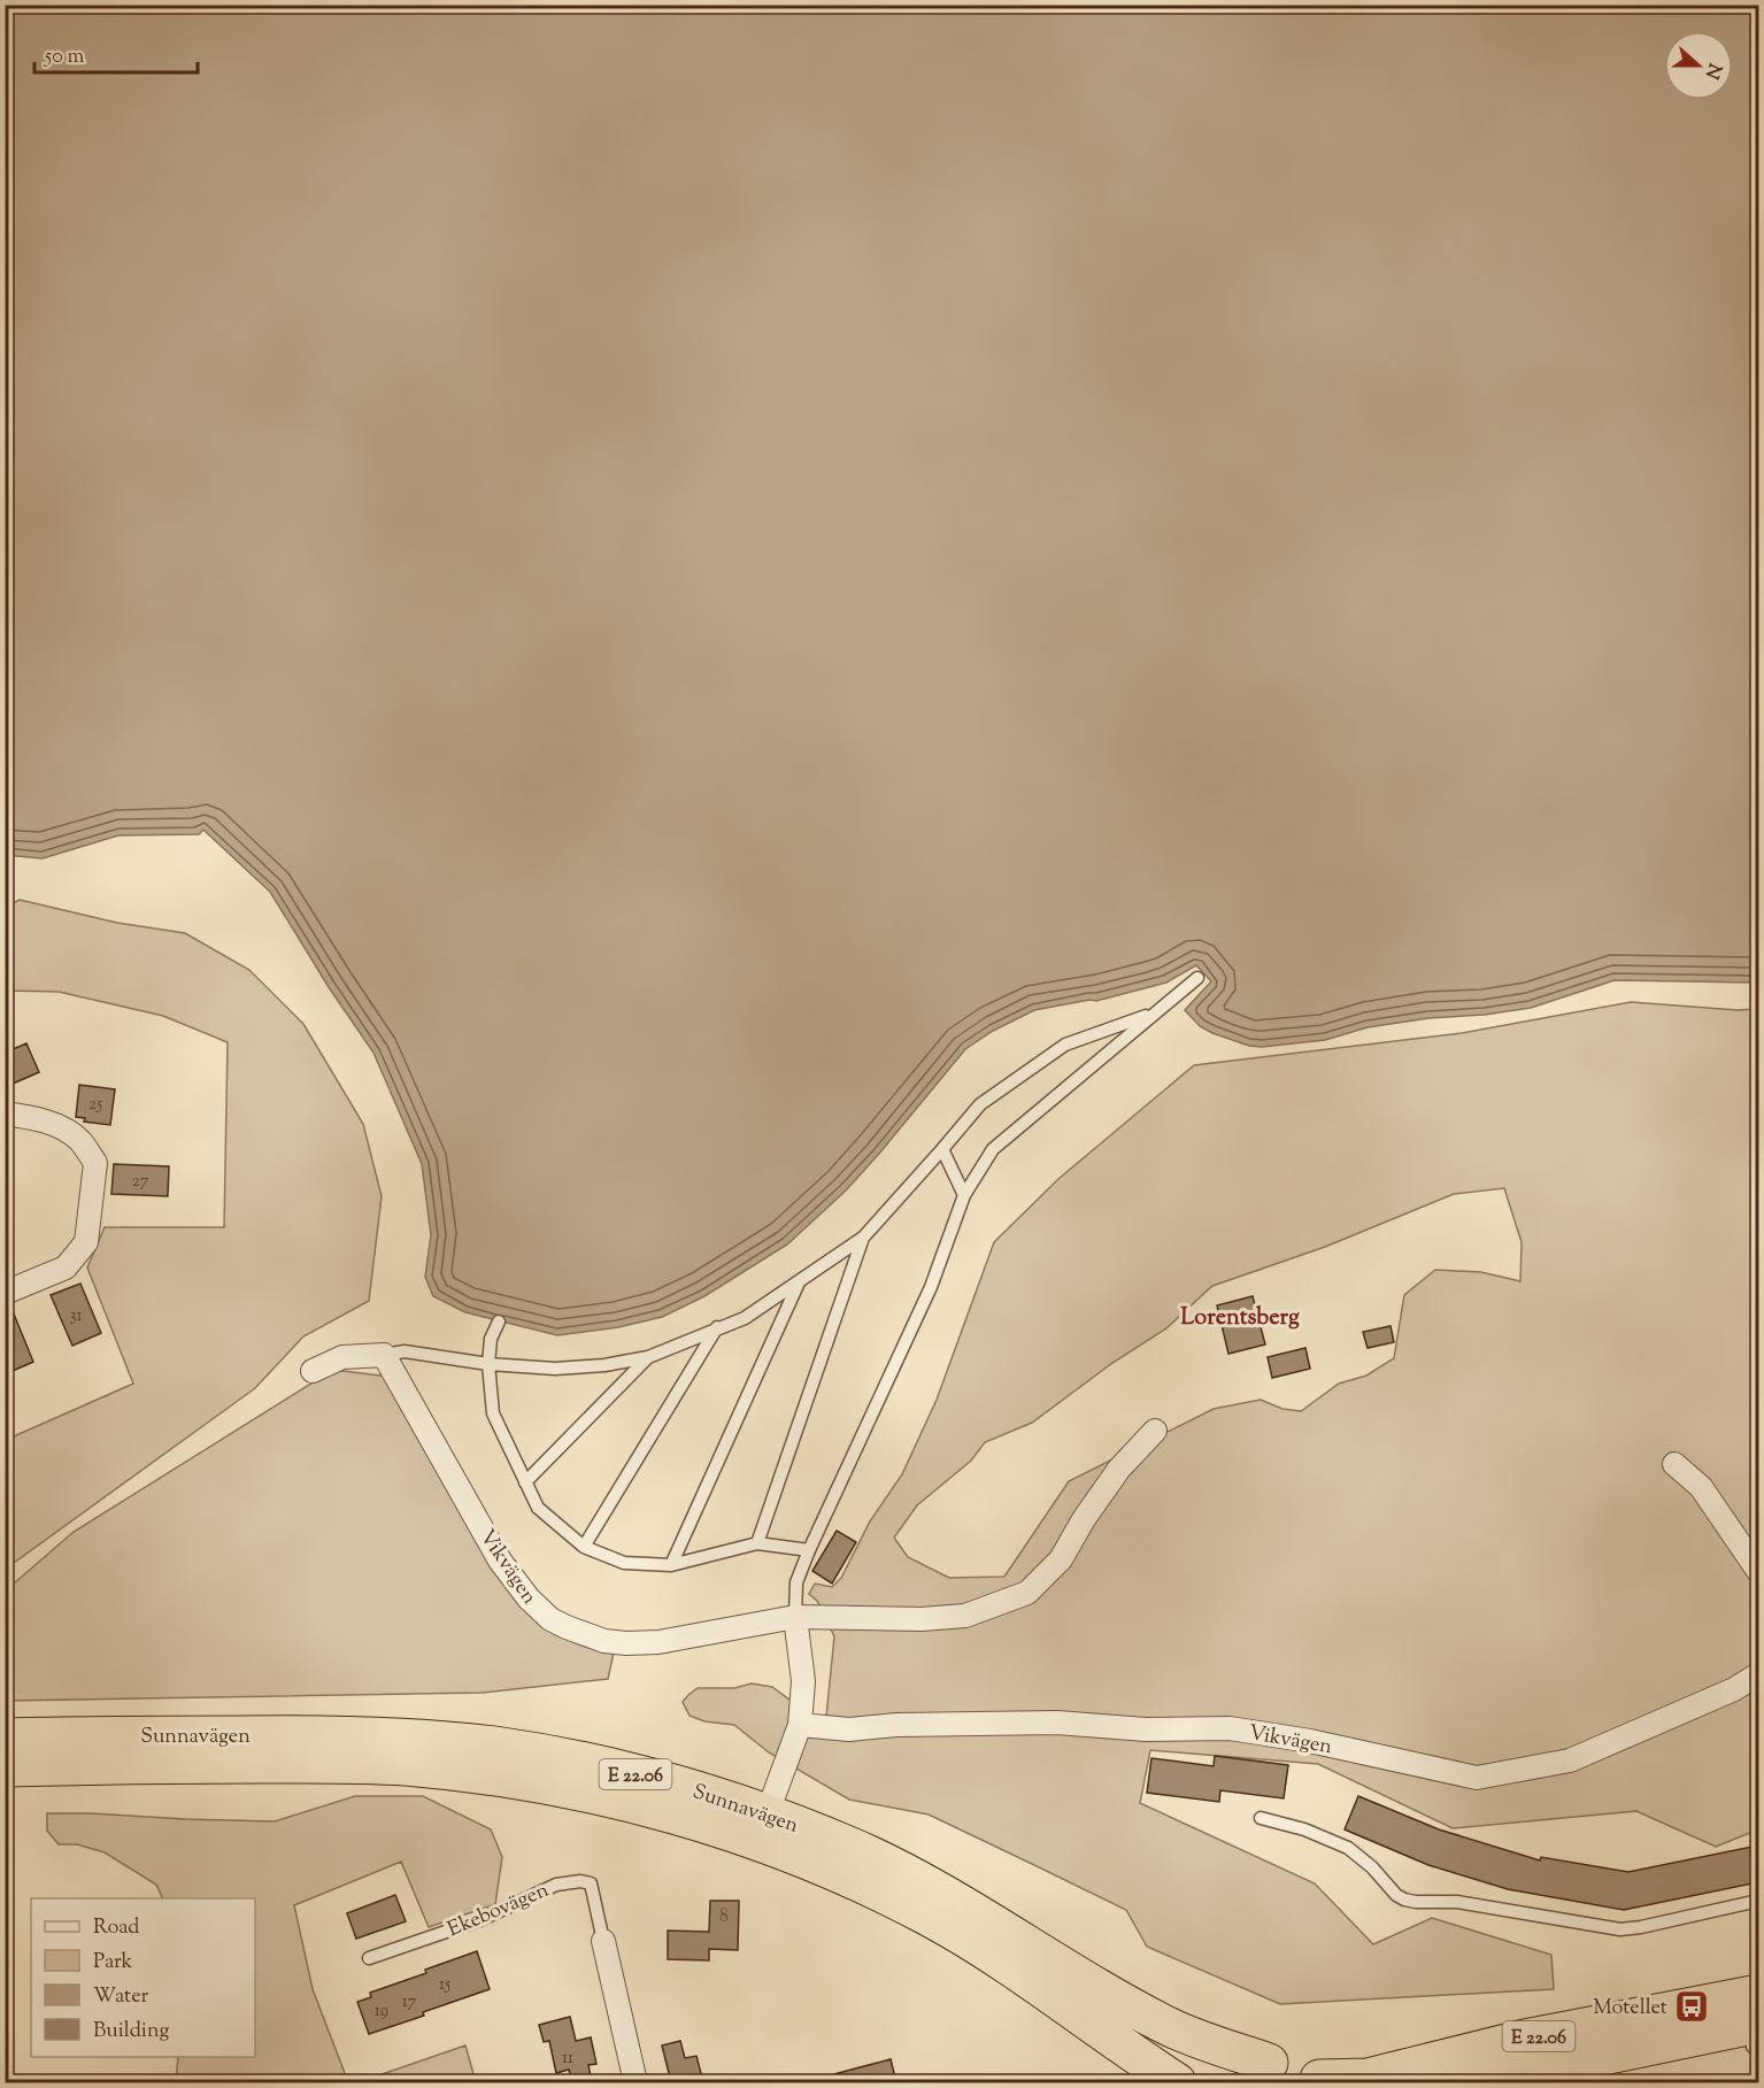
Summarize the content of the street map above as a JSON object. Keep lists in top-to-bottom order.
{
  "streets": {
    "highway": ["Sunnavägen", "E 22.06"],
    "street": ["Vikvägen", "Ekebovägen"]
  },
  "crossings": [
    ["Sunnavägen", "E 22.06"]
  ],
  "districts": ["Lorentsberg"],
  "places": {
    "bus stop": ["Motellet"]
  },
  "house_numbers": [
    "25",
    "27",
    "31",
    "8",
    "15",
    "17",
    "19",
    "11"
  ],
  "legend": [
    "Road",
    "Park",
    "Water",
    "Building"
  ],
  "scale_bar": "50 m",
  "north": "right"
}
